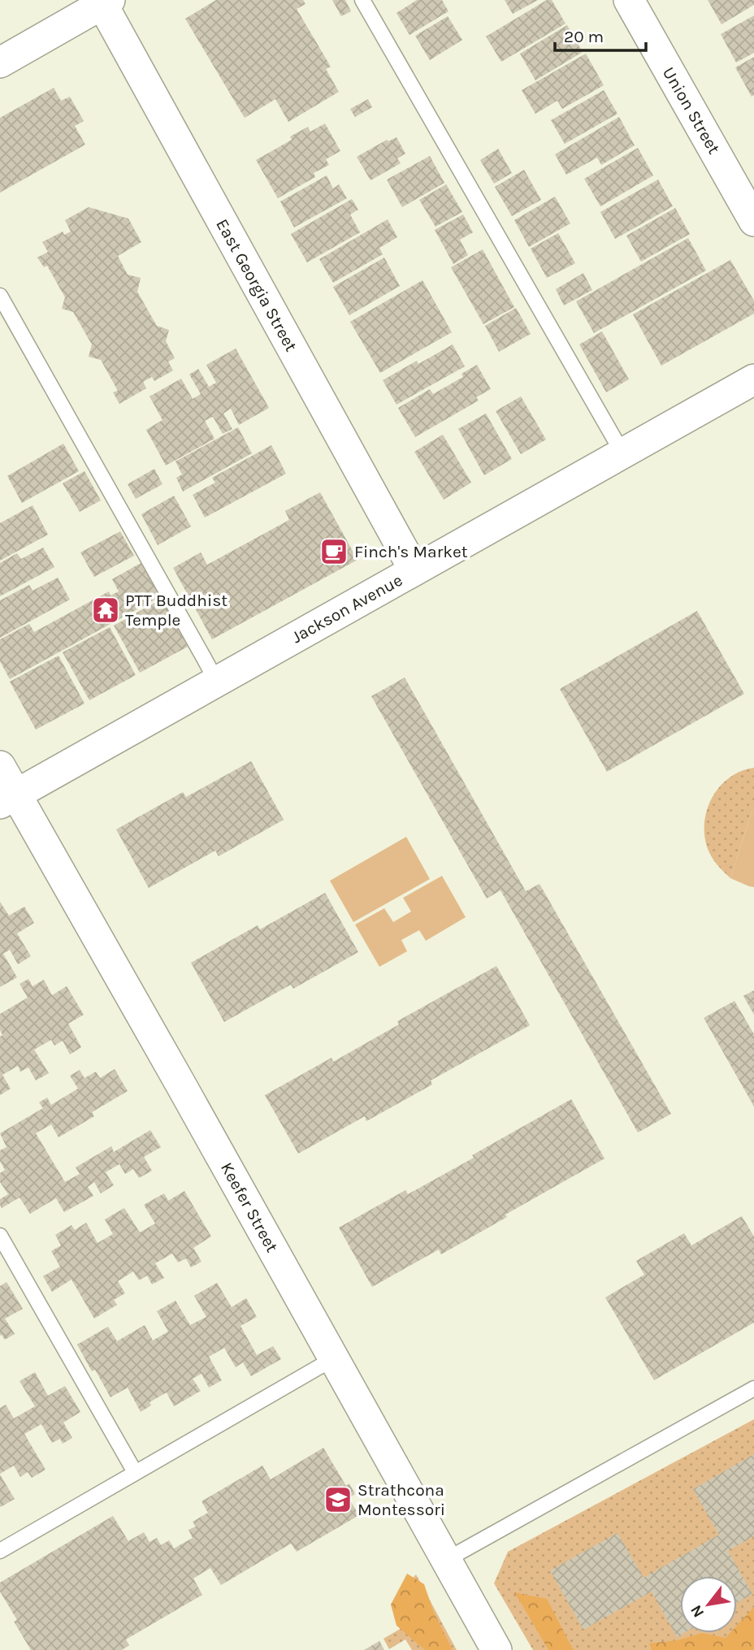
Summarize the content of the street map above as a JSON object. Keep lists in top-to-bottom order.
{
  "streets": {
    "street": [
      "Union Street",
      "East Georgia Street",
      "Jackson Avenue",
      "Keefer Street"
    ]
  },
  "crossings": [
    ["East Georgia Street", "Jackson Avenue"],
    ["Jackson Avenue", "Keefer Street"]
  ],
  "places": {
    "cafe": ["Finch's Market"],
    "temple": ["PTT Buddhist Temple"],
    "school or university": ["Strathcona Montessori"]
  },
  "scale_bar": "20 m",
  "north": "bottom left"
}
